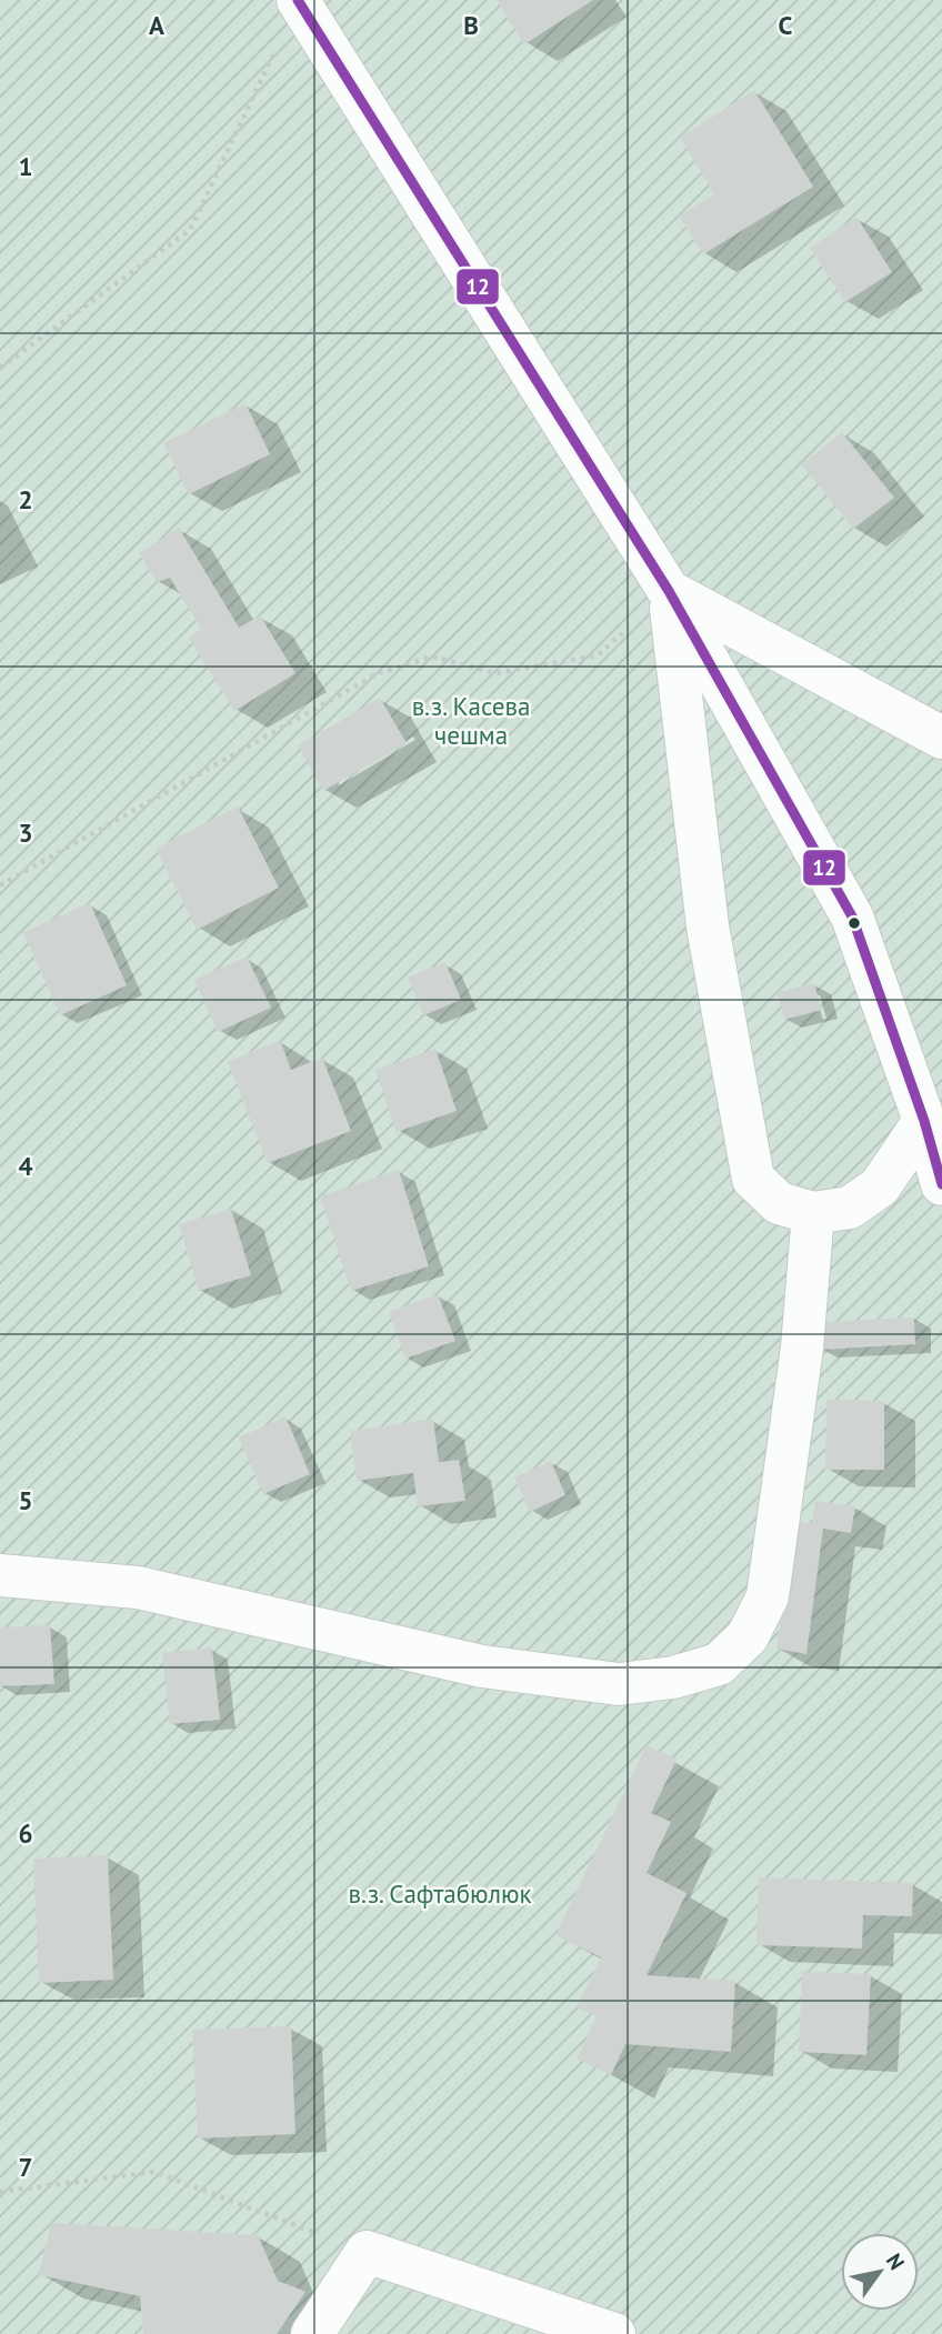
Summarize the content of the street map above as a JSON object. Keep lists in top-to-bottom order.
{
  "parks": ["в.з. Касева чешма", "в.з. Сафтабюлюк"],
  "lines": ["transit line 12"],
  "north": "top right",
  "grid": {
    "columns": ["A", "B", "C"],
    "rows": [
      "1",
      "2",
      "3",
      "4",
      "5",
      "6",
      "7"
    ]
  }
}
